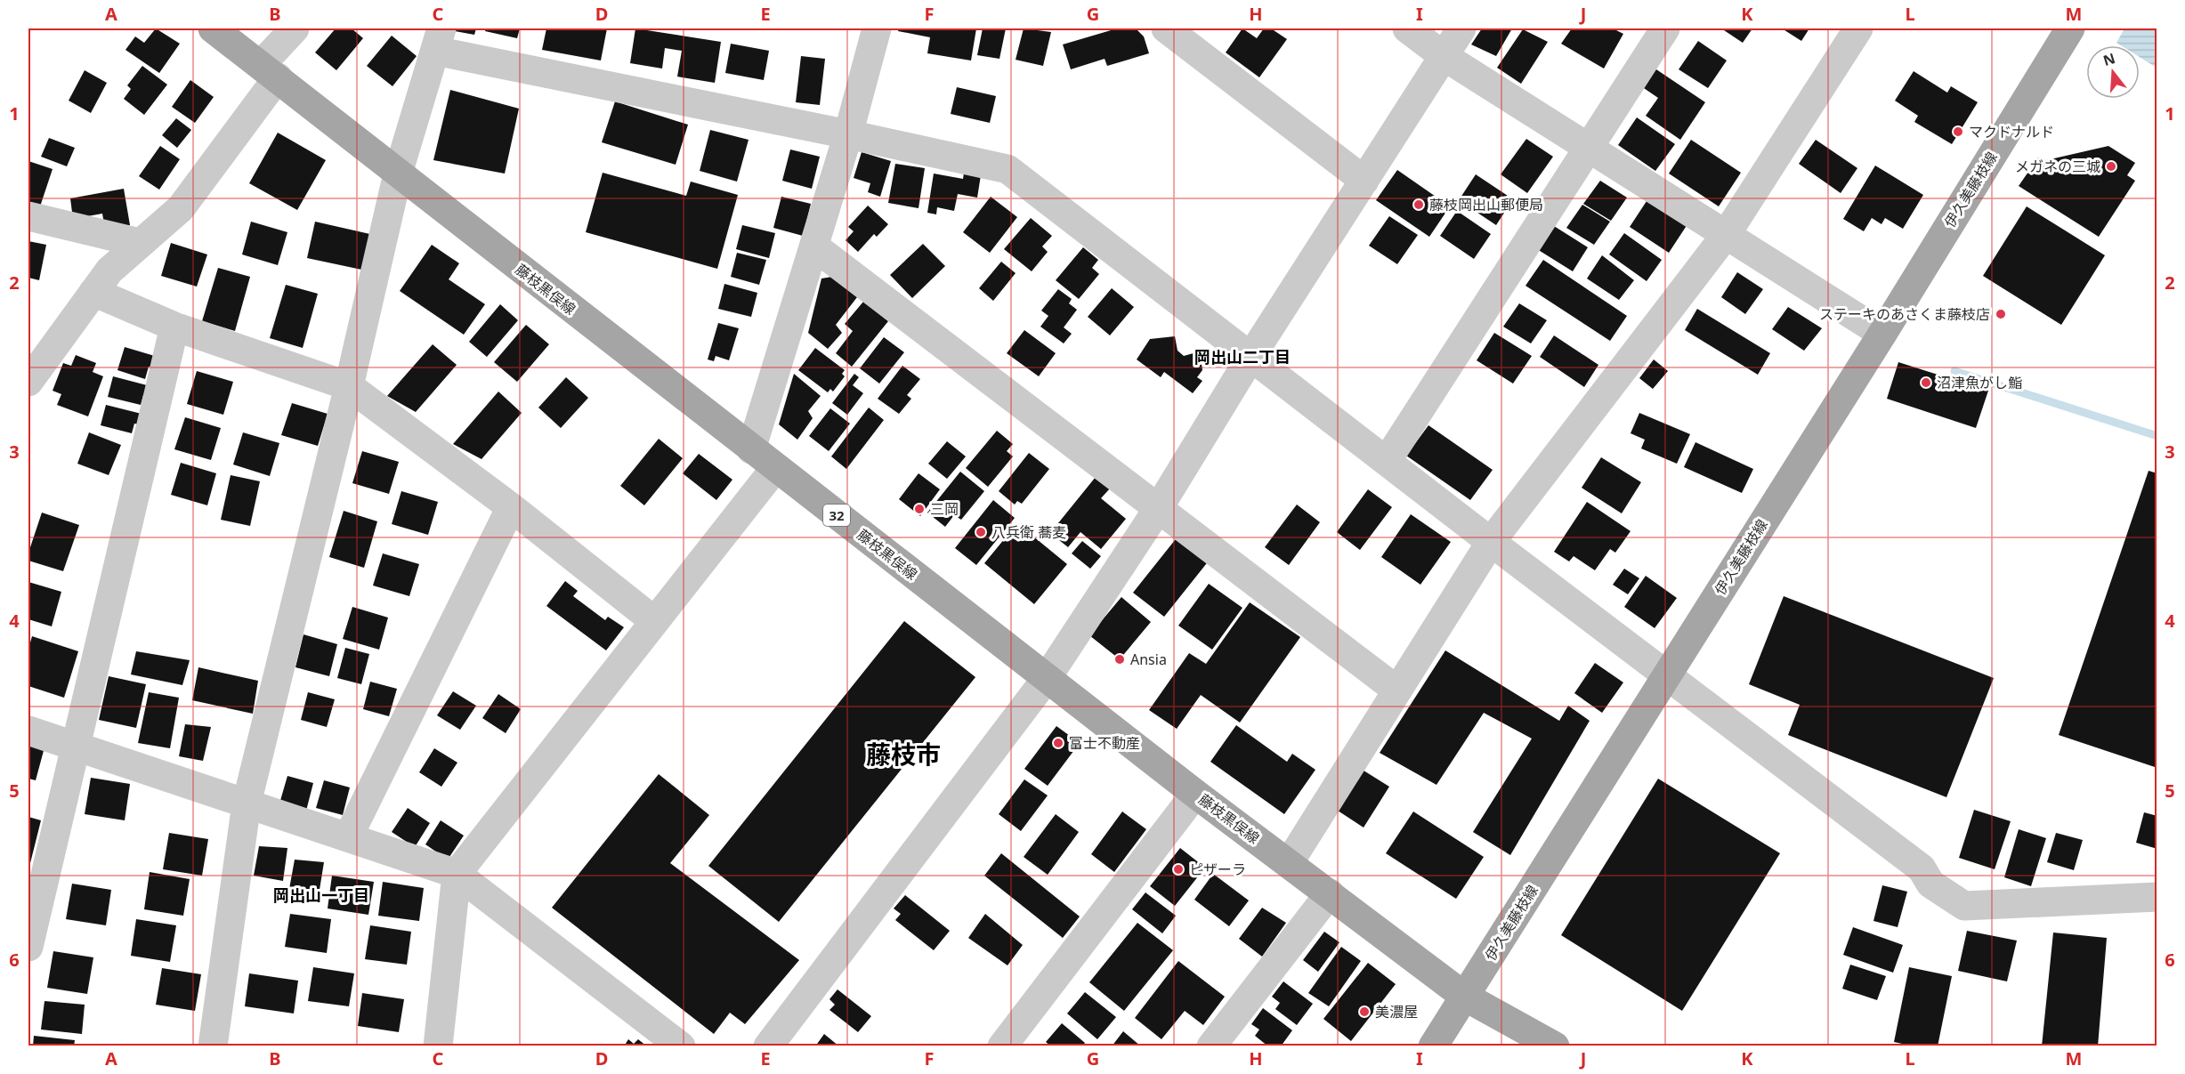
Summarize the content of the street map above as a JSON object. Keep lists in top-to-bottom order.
{
  "streets": {
    "main road": ["伊久美藤枝線", "藤枝黒俣線", "32"]
  },
  "crossings": [
    ["伊久美藤枝線", "藤枝黒俣線"]
  ],
  "districts": ["岡出山二丁目", "藤枝市", "岡出山一丁目"],
  "places": [
    "マクドナルド",
    "メガネの三城",
    "藤枝岡出山郵便局",
    "ステーキのあさくま藤枝店",
    "沼津魚がし鮨",
    "三岡",
    "八兵衛 蕎麦",
    "Ansia",
    "富士不動産",
    "ピザーラ",
    "美濃屋"
  ],
  "north": "top",
  "grid": {
    "columns": [
      "A",
      "B",
      "C",
      "D",
      "E",
      "F",
      "G",
      "H",
      "I",
      "J",
      "K",
      "L",
      "M"
    ],
    "rows": [
      "1",
      "2",
      "3",
      "4",
      "5",
      "6"
    ]
  }
}
